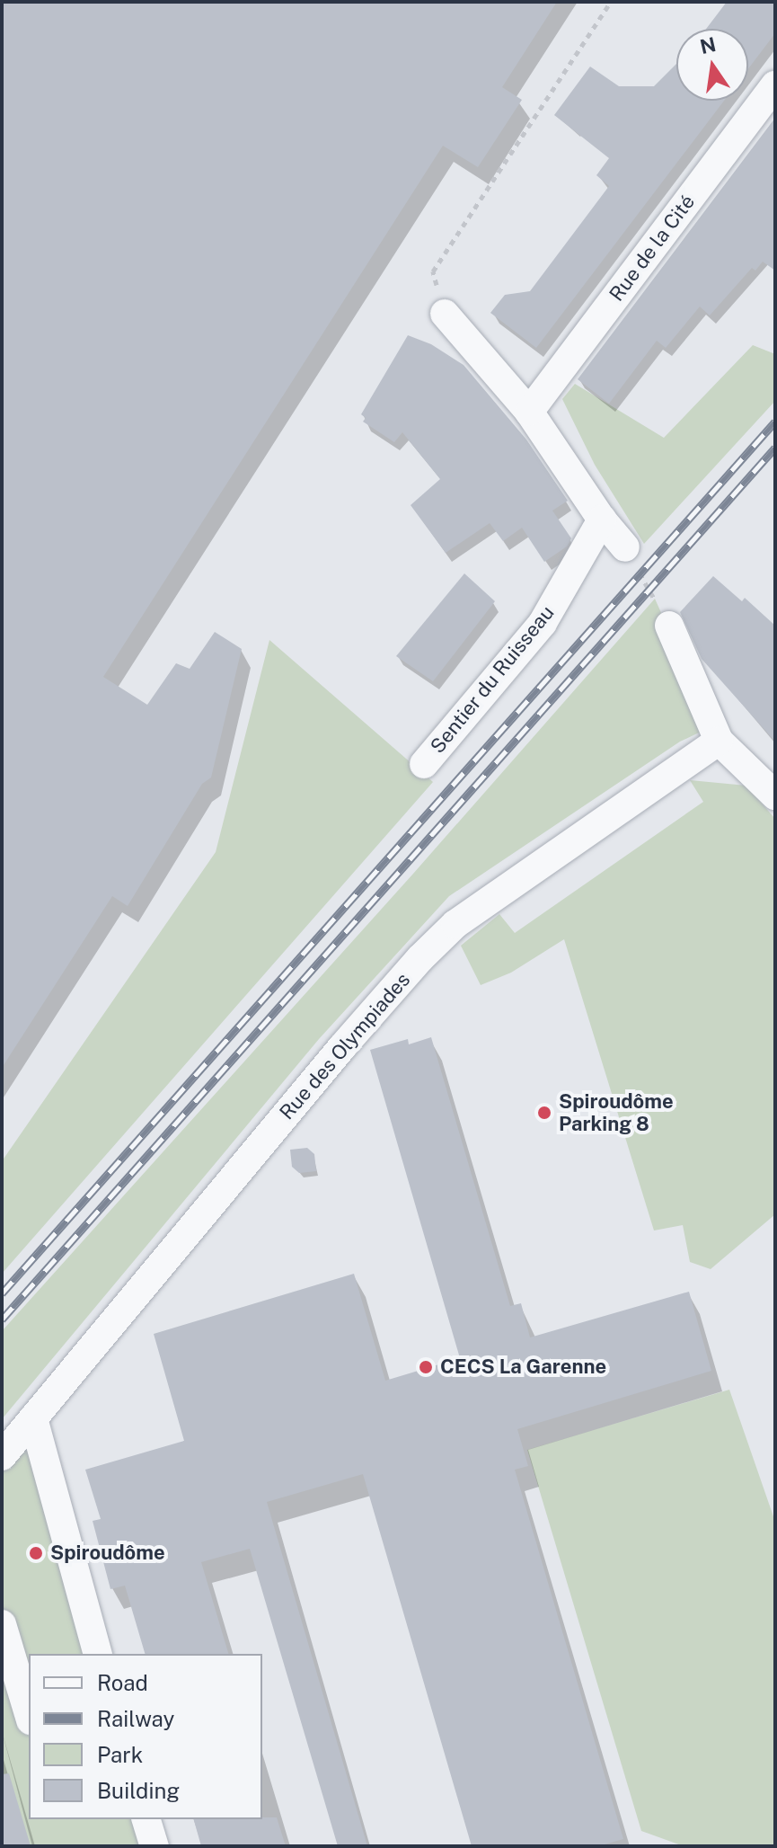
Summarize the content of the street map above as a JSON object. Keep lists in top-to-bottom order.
{
  "streets": {
    "street": ["Rue de la Cité", "Sentier du Ruisseau", "Rue des Olympiades"]
  },
  "places": ["Spiroudôme Parking 8", "CECS La Garenne", "Spiroudôme"],
  "legend": [
    "Road",
    "Railway",
    "Park",
    "Building"
  ],
  "north": "top"
}
